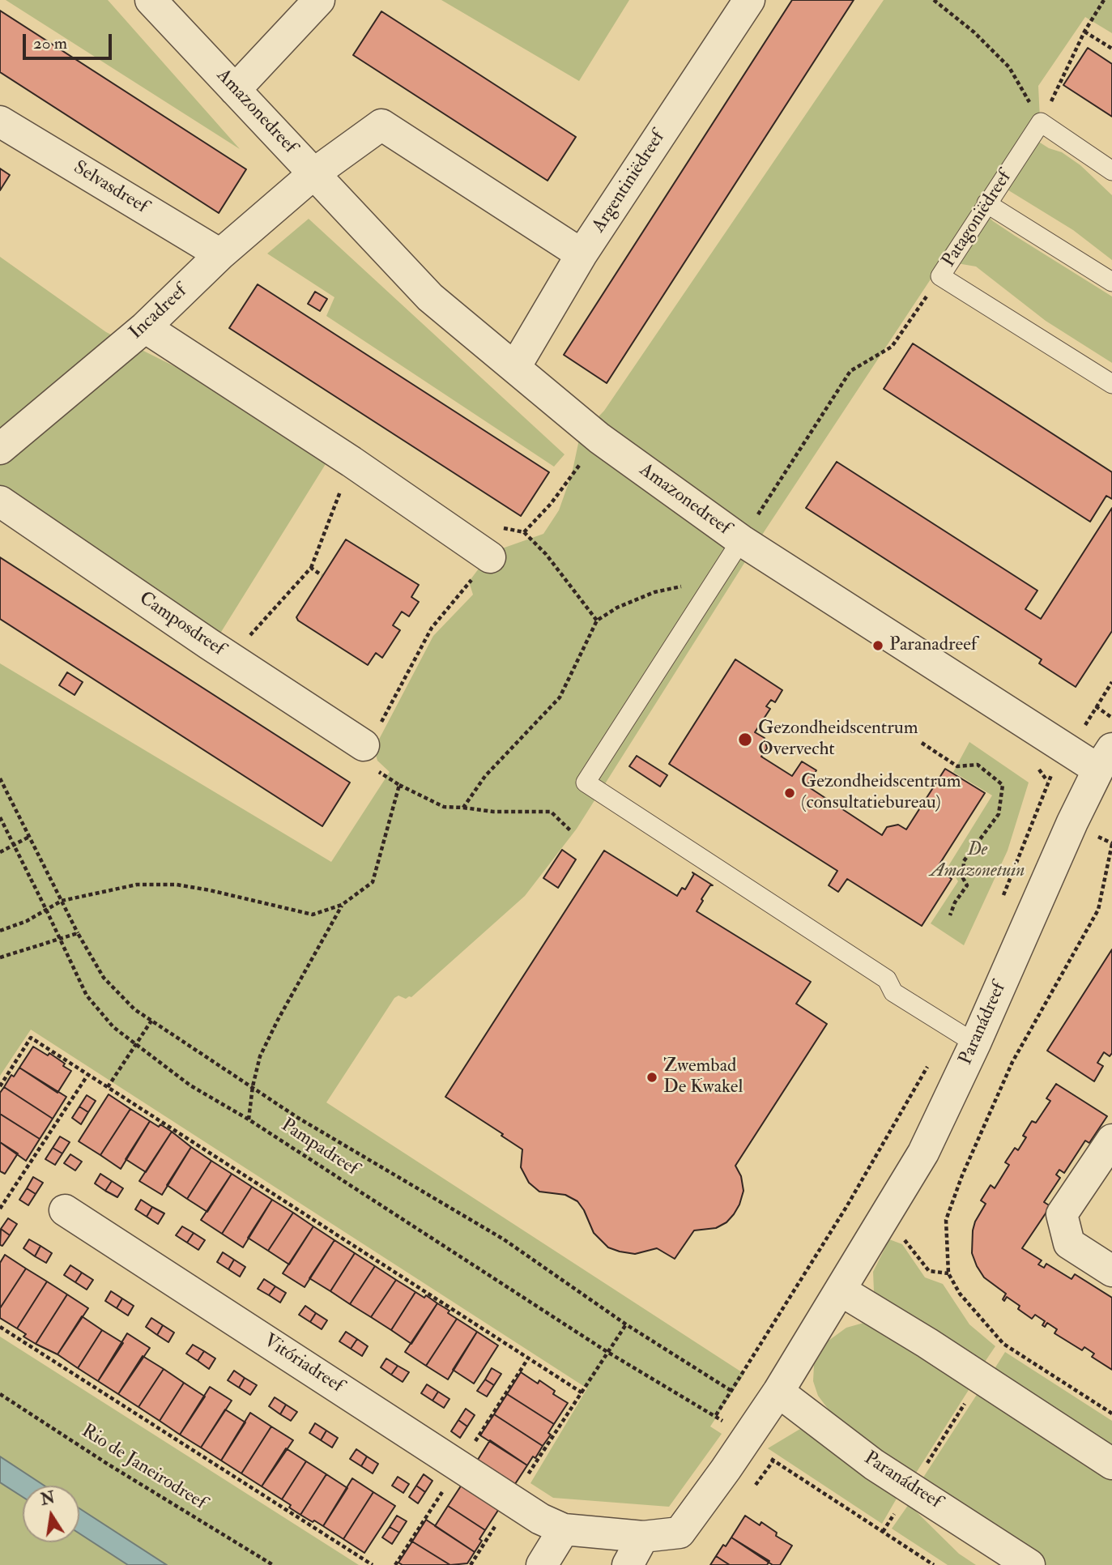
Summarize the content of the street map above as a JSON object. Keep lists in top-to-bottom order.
{
  "streets": {
    "street": [
      "Amazonedreef",
      "Argentiniëdreef",
      "Selvasdreef",
      "Incadreef",
      "Camposdreef",
      "Paranádreef",
      "Vitóriadreef"
    ],
    "lane": ["Patagoniëdreef"],
    "path": ["Pampadreef", "Rio de Janeirodreef"]
  },
  "crossings": [
    ["Amazonedreef", "Argentiniëdreef"],
    ["Amazonedreef", "Incadreef"],
    ["Amazonedreef", "Paranádreef"],
    ["Selvasdreef", "Incadreef"],
    ["Paranádreef", "Vitóriadreef"]
  ],
  "parks": ["De Amazonetuin"],
  "places": [
    "Paranadreef",
    "Gezondheidscentrum Overvecht",
    "Gezondheidscentrum (consultatiebureau)",
    "Zwembad De Kwakel"
  ],
  "scale_bar": "20 m",
  "north": "top"
}
